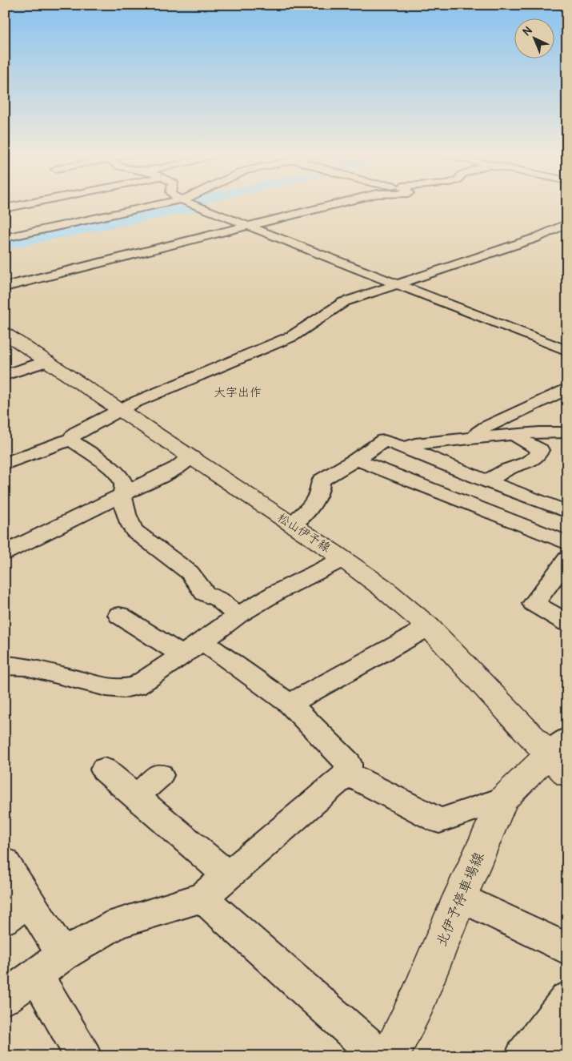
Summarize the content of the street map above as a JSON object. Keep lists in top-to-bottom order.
{
  "streets": {
    "main road": ["松山伊予線", "北伊予停車場線"]
  },
  "crossings": [
    ["松山伊予線", "北伊予停車場線"]
  ],
  "districts": ["大字出作"],
  "north": "top left"
}
